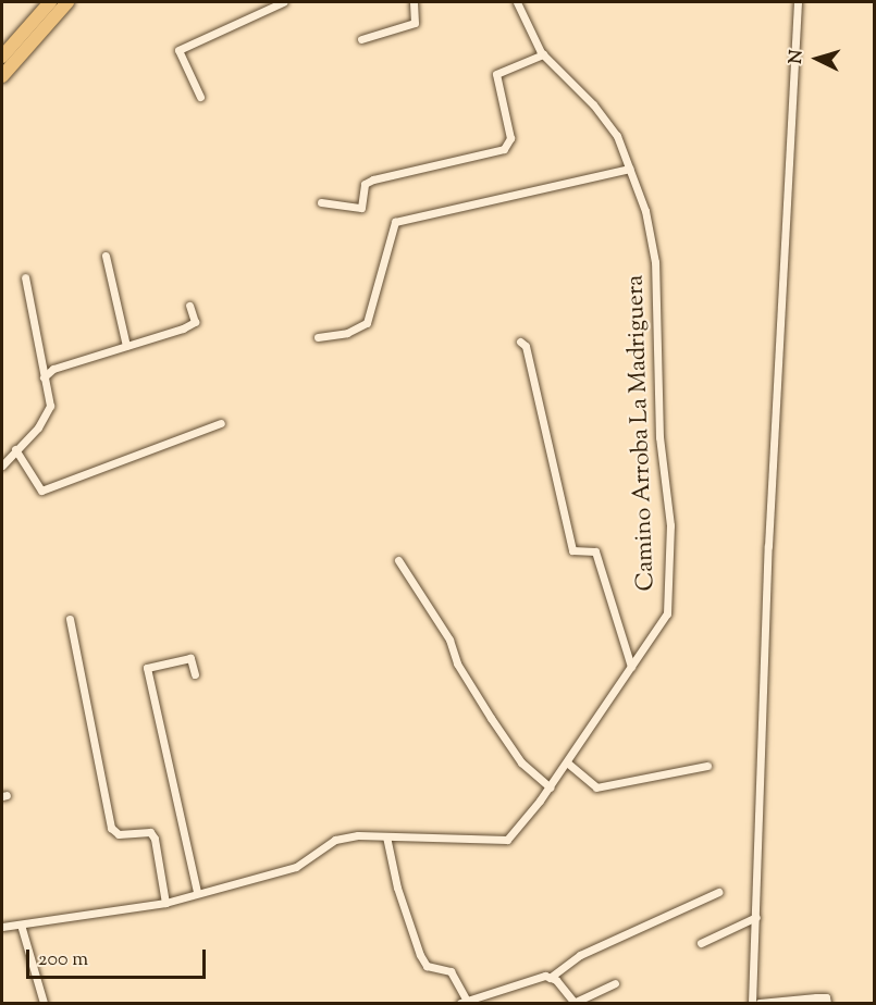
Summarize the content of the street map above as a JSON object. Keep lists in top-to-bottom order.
{
  "streets": {
    "street": ["Camino Arroba La Madriguera"]
  },
  "scale_bar": "200 m",
  "north": "left"
}
